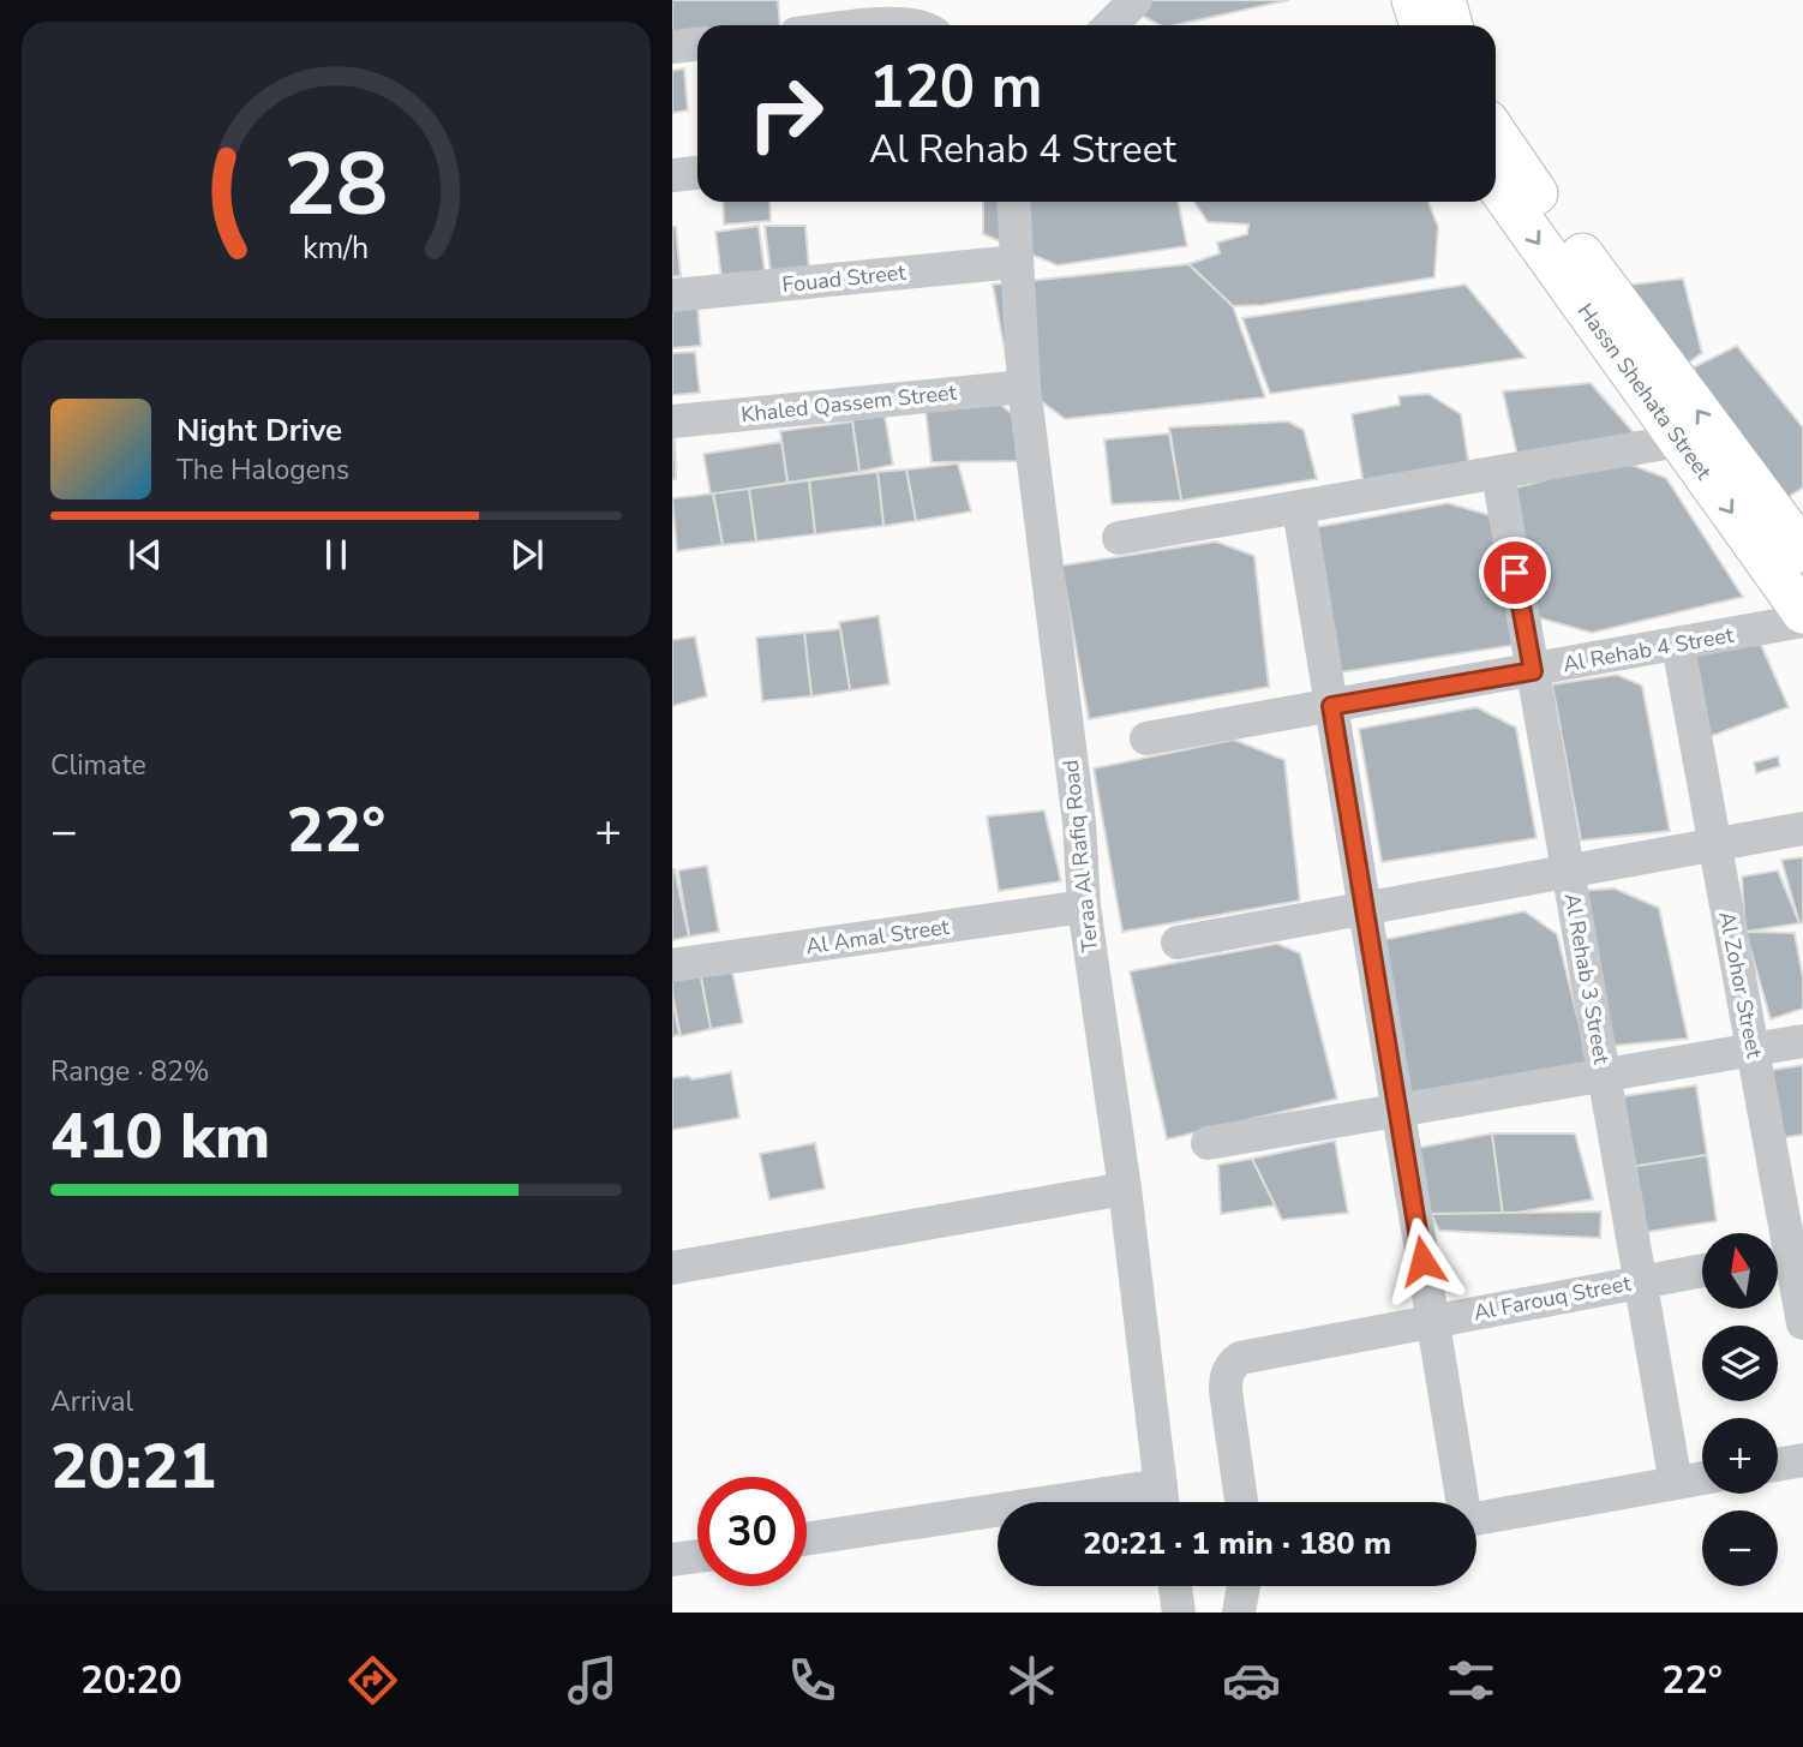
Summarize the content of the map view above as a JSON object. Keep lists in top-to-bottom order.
{
  "streets": {
    "main road": ["Hassn Shehata Street"],
    "street": [
      "Fouad Street",
      "Khaled Qassem Street",
      "Al Rehab 4 Street",
      "Teraa Al Rafiq Road",
      "Al Amal Street",
      "Al Rehab 3 Street",
      "Al Zohor Street",
      "Al Farouq Street"
    ]
  },
  "crossings": [
    ["Fouad Street", "Teraa Al Rafiq Road"],
    ["Khaled Qassem Street", "Teraa Al Rafiq Road"],
    ["Al Rehab 4 Street", "Al Rehab 3 Street"],
    ["Al Rehab 4 Street", "Al Zohor Street"],
    ["Teraa Al Rafiq Road", "Al Amal Street"],
    ["Al Rehab 3 Street", "Al Farouq Street"]
  ],
  "north": "top",
  "page": {
    "turn": ["120 m", "Al Rehab 4 Street"],
    "song": ["Night Drive", "The Halogens"],
    "tile": [
      "Climate",
      ["Range · 82%", "410 km"],
      ["Arrival", "20:21"]
    ],
    "heat": ["−", "22°", "+"],
    "map_buttons": ["+", "−"],
    "limit": "30",
    "trip": "20:21 · 1 min · 180 m",
    "tabs": ["20:20", "22°"],
    "gauge": ["28", "km/h"]
  }
}
